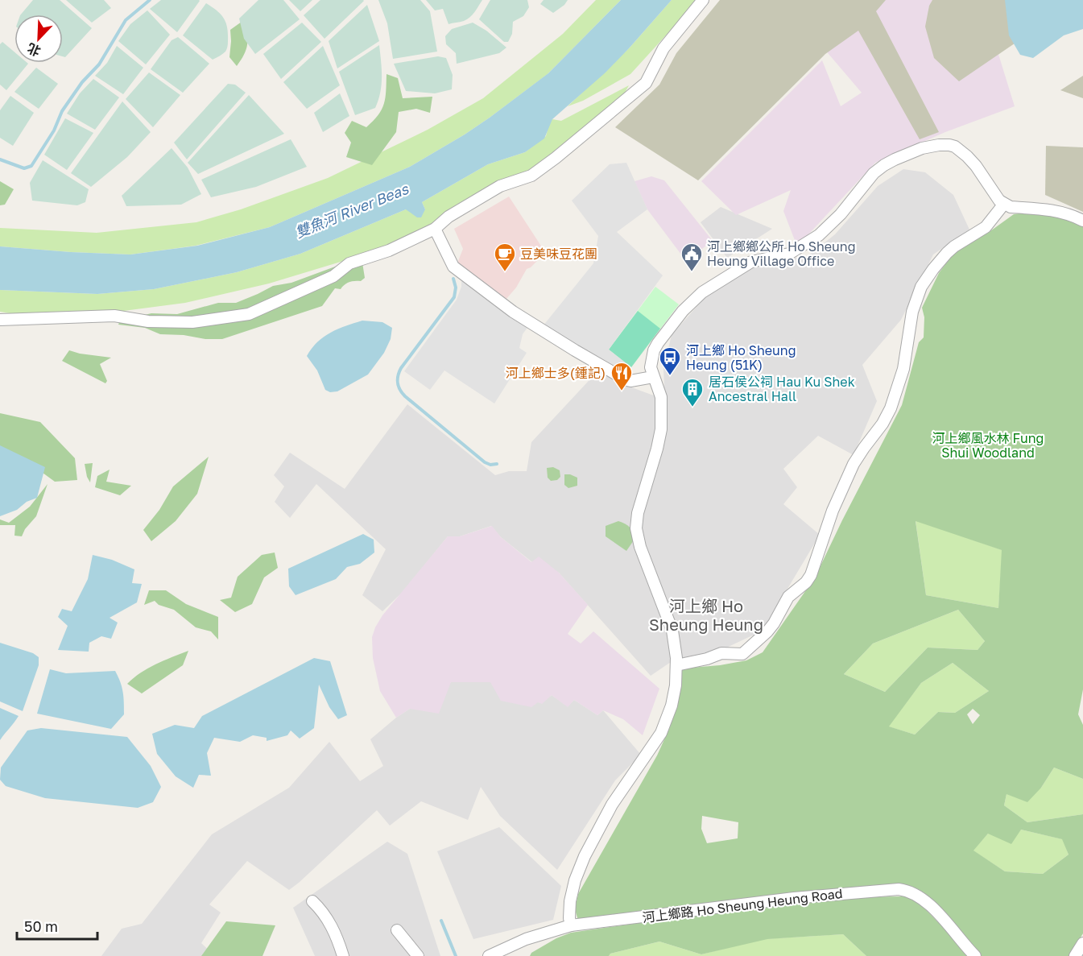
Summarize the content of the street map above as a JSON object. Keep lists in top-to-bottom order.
{
  "streets": {
    "street": ["河上鄉路 Ho Sheung Heung Road"]
  },
  "districts": ["河上鄉 Ho Sheung Heung"],
  "water": ["雙魚河 River Beas"],
  "parks": ["河上鄉風水林 Fung Shui Woodland"],
  "places": {
    "cafe": ["豆美味豆花團"],
    "public building": ["河上鄉鄉公所 Ho Sheung Heung Village Office"],
    "bus stop": ["河上鄉 Ho Sheung Heung (51K)"],
    "restaurant": ["河上鄉士多(鍾記)"],
    "building": ["居石侯公祠 Hau Ku Shek Ancestral Hall"]
  },
  "scale_bar": "50 m",
  "north": "bottom left"
}
